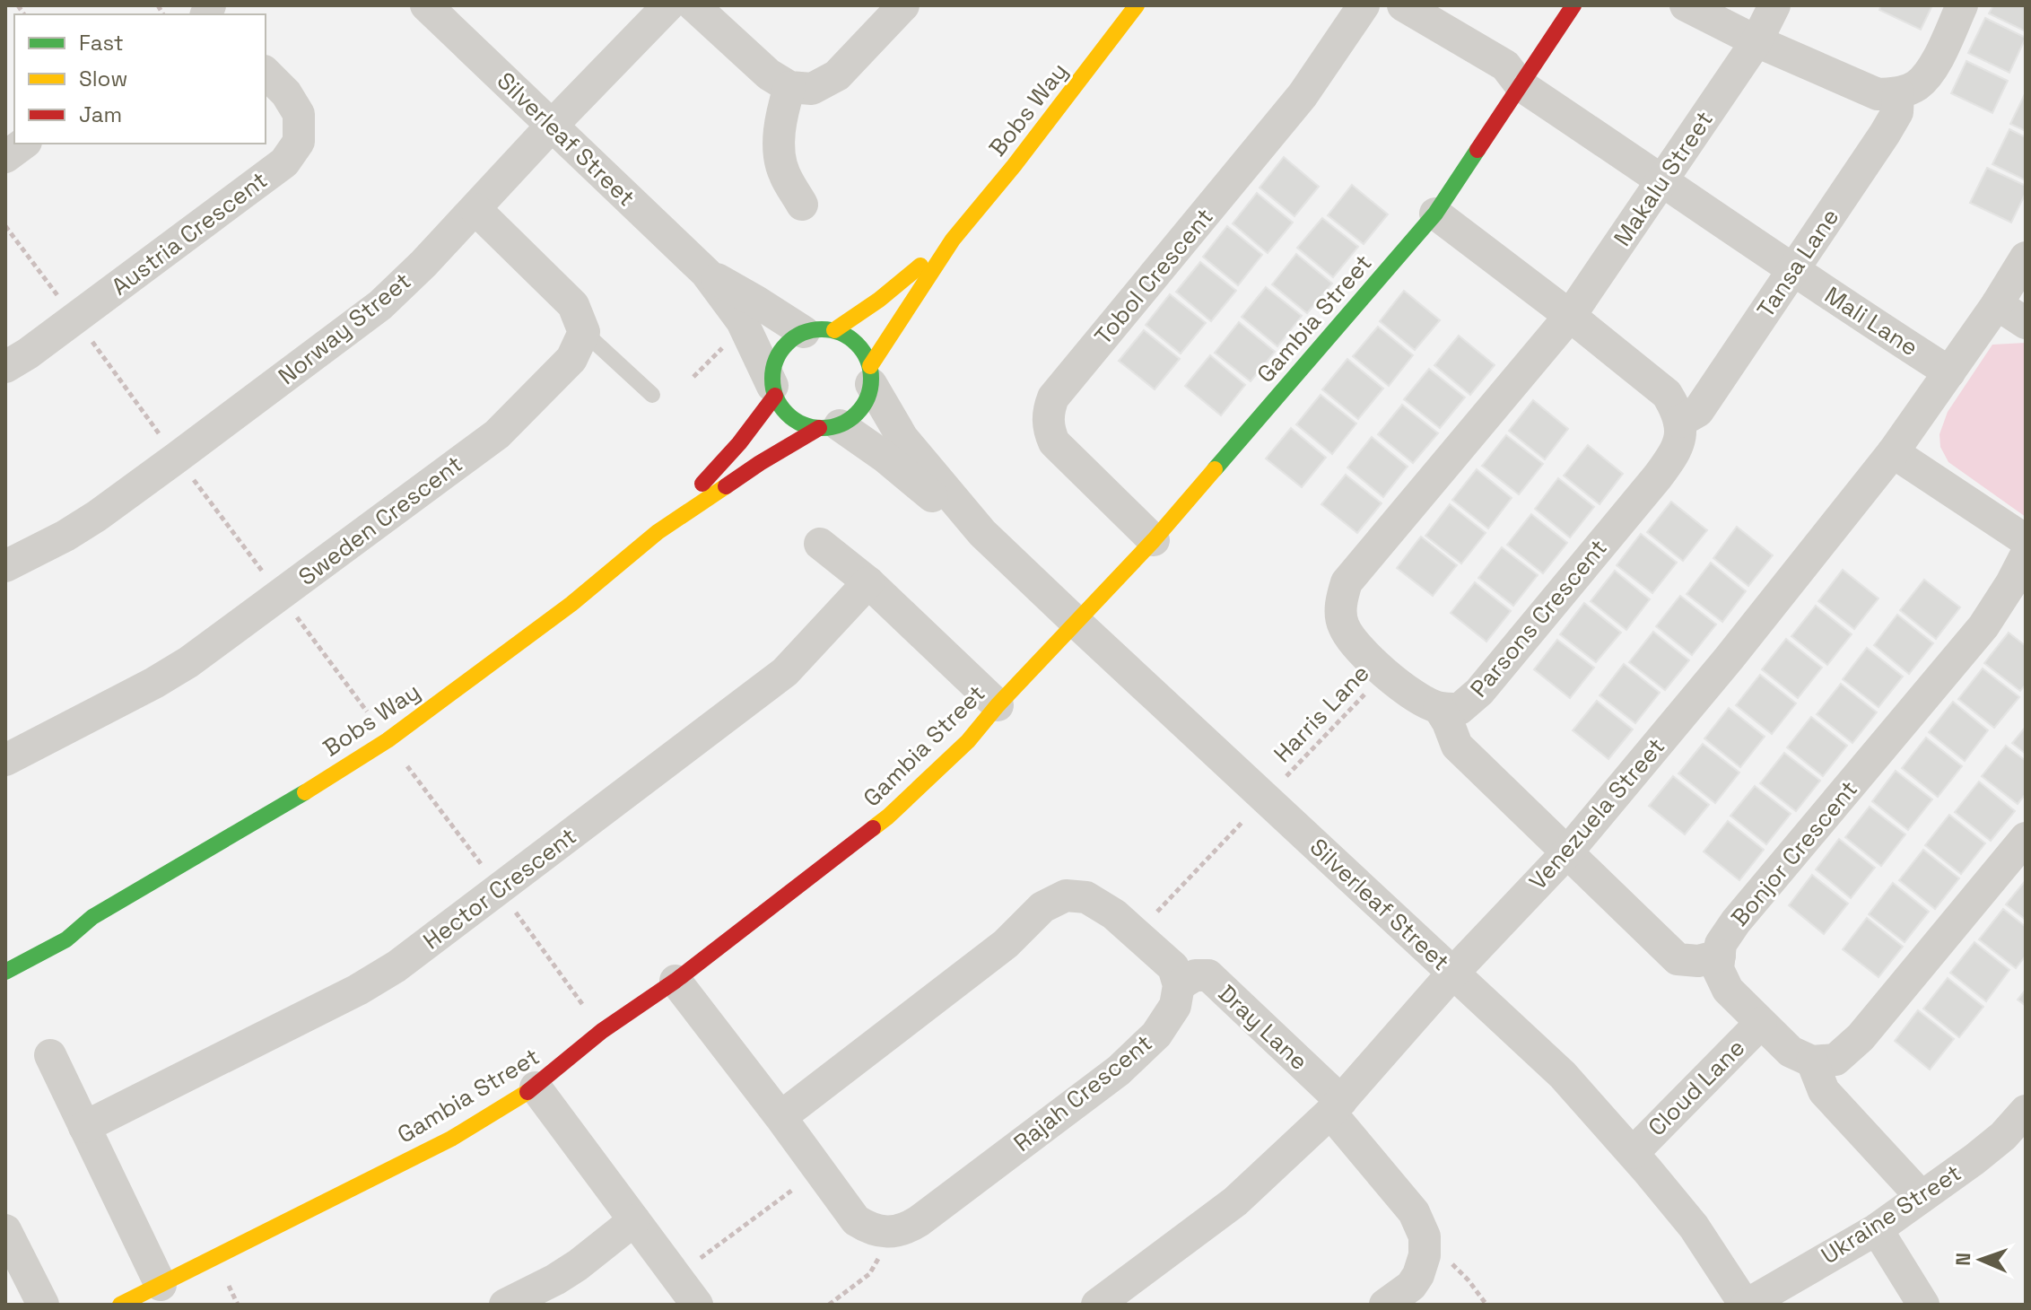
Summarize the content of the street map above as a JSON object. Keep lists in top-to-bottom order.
{
  "streets": {
    "street": [
      "Bobs Way",
      "Silverleaf Street",
      "Makalu Street",
      "Austria Crescent",
      "Tansa Lane",
      "Tobol Crescent",
      "Gambia Street",
      "Mali Lane",
      "Norway Street",
      "Sweden Crescent",
      "Parsons Crescent",
      "Venezuela Street",
      "Bonjor Crescent",
      "Hector Crescent",
      "Dray Lane",
      "Cloud Lane",
      "Rajah Crescent",
      "Ukraine Street"
    ],
    "path": ["Harris Lane"]
  },
  "crossings": [
    ["Bobs Way", "Silverleaf Street"],
    ["Silverleaf Street", "Gambia Street"],
    ["Silverleaf Street", "Norway Street"],
    ["Silverleaf Street", "Venezuela Street"],
    ["Silverleaf Street", "Cloud Lane"],
    ["Silverleaf Street", "Ukraine Street"],
    ["Makalu Street", "Mali Lane"],
    ["Makalu Street", "Parsons Crescent"],
    ["Tansa Lane", "Mali Lane"],
    ["Tansa Lane", "Parsons Crescent"],
    ["Tobol Crescent", "Gambia Street"],
    ["Gambia Street", "Mali Lane"],
    ["Gambia Street", "Rajah Crescent"],
    ["Mali Lane", "Venezuela Street"],
    ["Parsons Crescent", "Harris Lane"],
    ["Venezuela Street", "Dray Lane"],
    ["Dray Lane", "Rajah Crescent"]
  ],
  "legend": ["Fast", "Slow", "Jam"],
  "north": "left"
}
